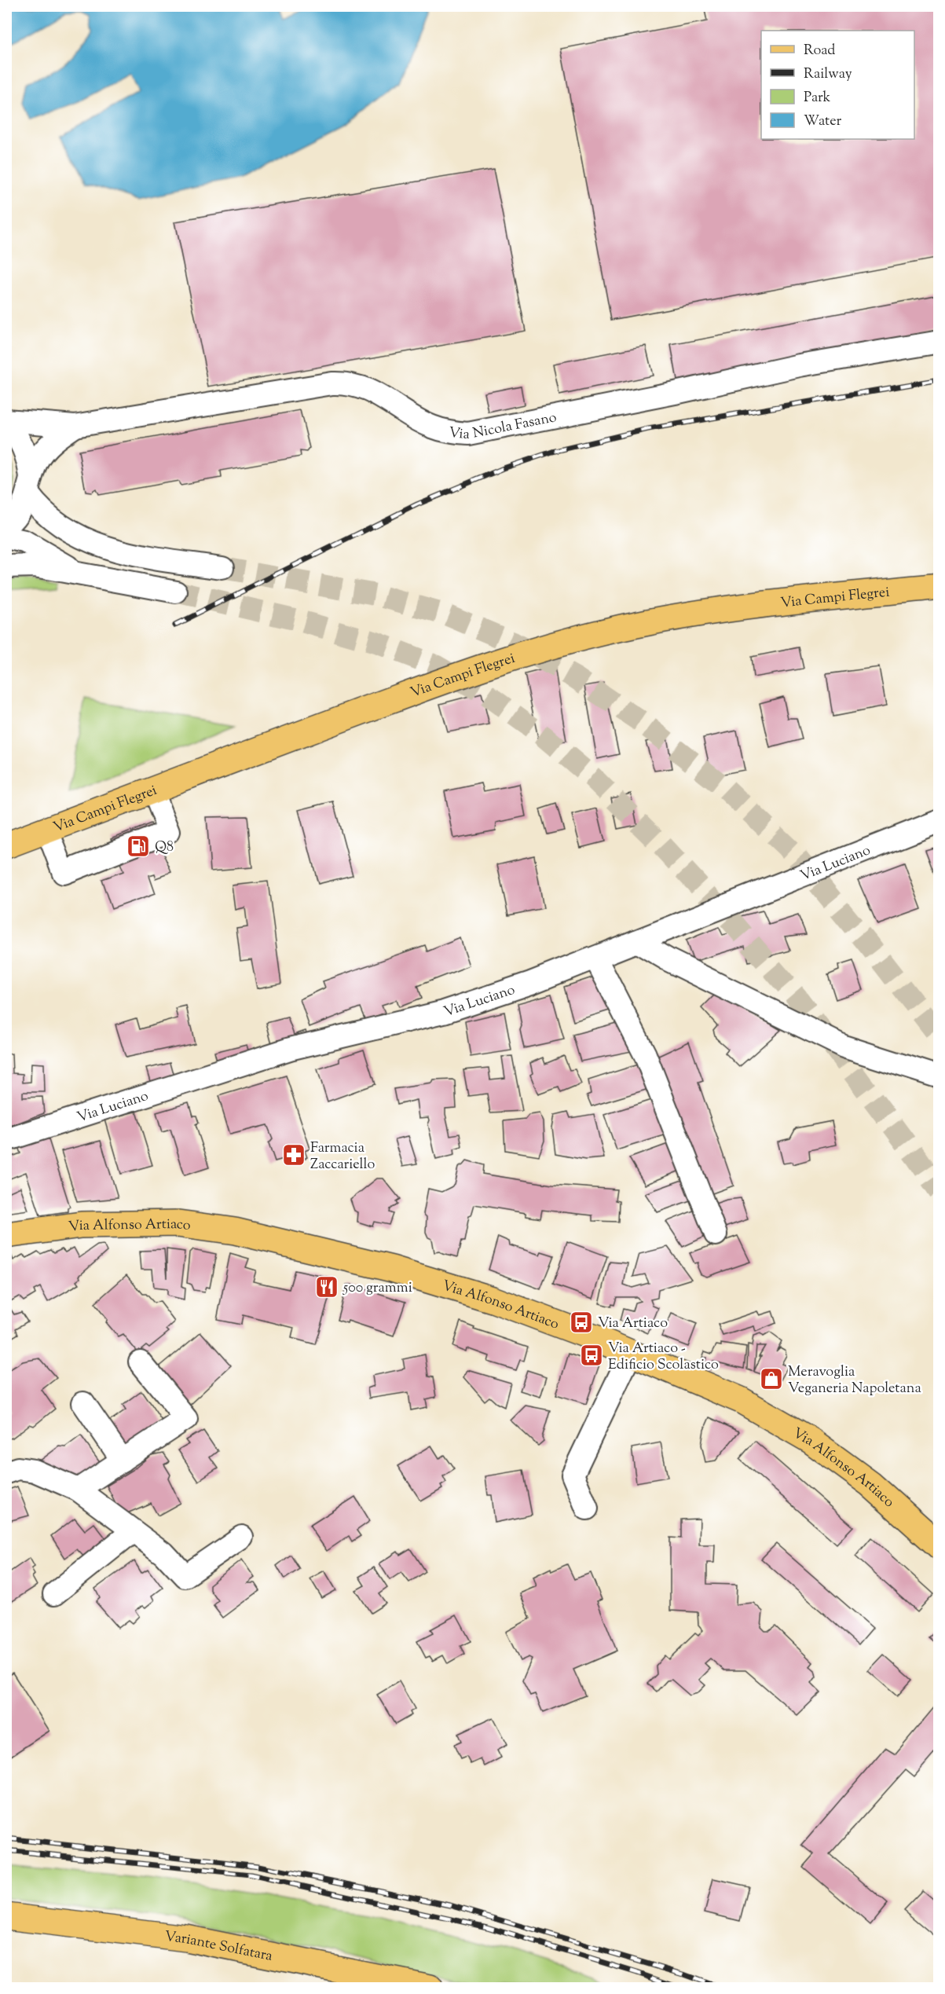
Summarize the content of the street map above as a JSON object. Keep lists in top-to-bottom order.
{
  "streets": {
    "main road": ["Via Campi Flegrei", "Via Alfonso Artiaco", "Variante Solfatara"],
    "street": ["Via Nicola Fasano", "Via Luciano"]
  },
  "places": {
    "fuel station": ["Q8"],
    "pharmacy": ["Farmacia Zaccariello"],
    "restaurant": ["500 grammi"],
    "bus stop": ["Via Artiaco", "Via Artiaco - Edificio Scolastico"],
    "shop": ["Meravoglia Veganeria Napoletana"]
  },
  "legend": [
    "Road",
    "Railway",
    "Park",
    "Water"
  ]
}
